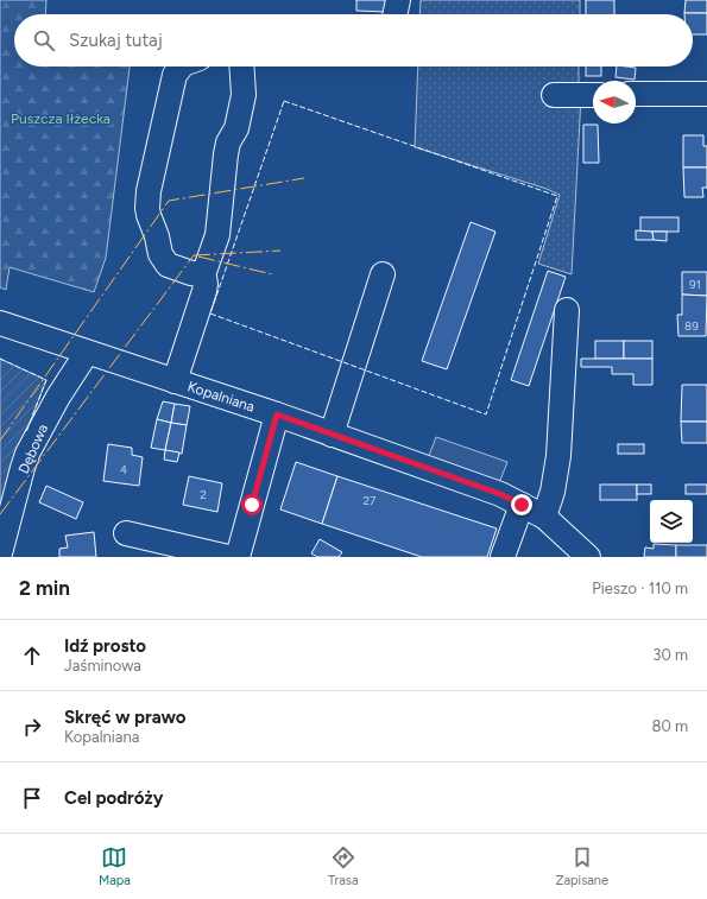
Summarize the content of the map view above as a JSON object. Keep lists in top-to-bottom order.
{
  "streets": {
    "street": ["Kopalniana", "Dębowa"]
  },
  "crossings": [
    ["Kopalniana", "Dębowa"]
  ],
  "parks": ["Puszcza Iłżecka"],
  "house_numbers": [
    "91",
    "89",
    "4",
    "2",
    "27"
  ],
  "north": "left",
  "page": {
    "search": "Szukaj tutaj",
    "heading": ["2 min", "Pieszo · 110 m"],
    "list": [
      ["Idź prosto", "Jaśminowa", "30 m"],
      ["Skręć w prawo", "Kopalniana", "80 m"],
      "Cel podróży"
    ],
    "nav": ["Mapa", "Trasa", "Zapisane"]
  }
}
